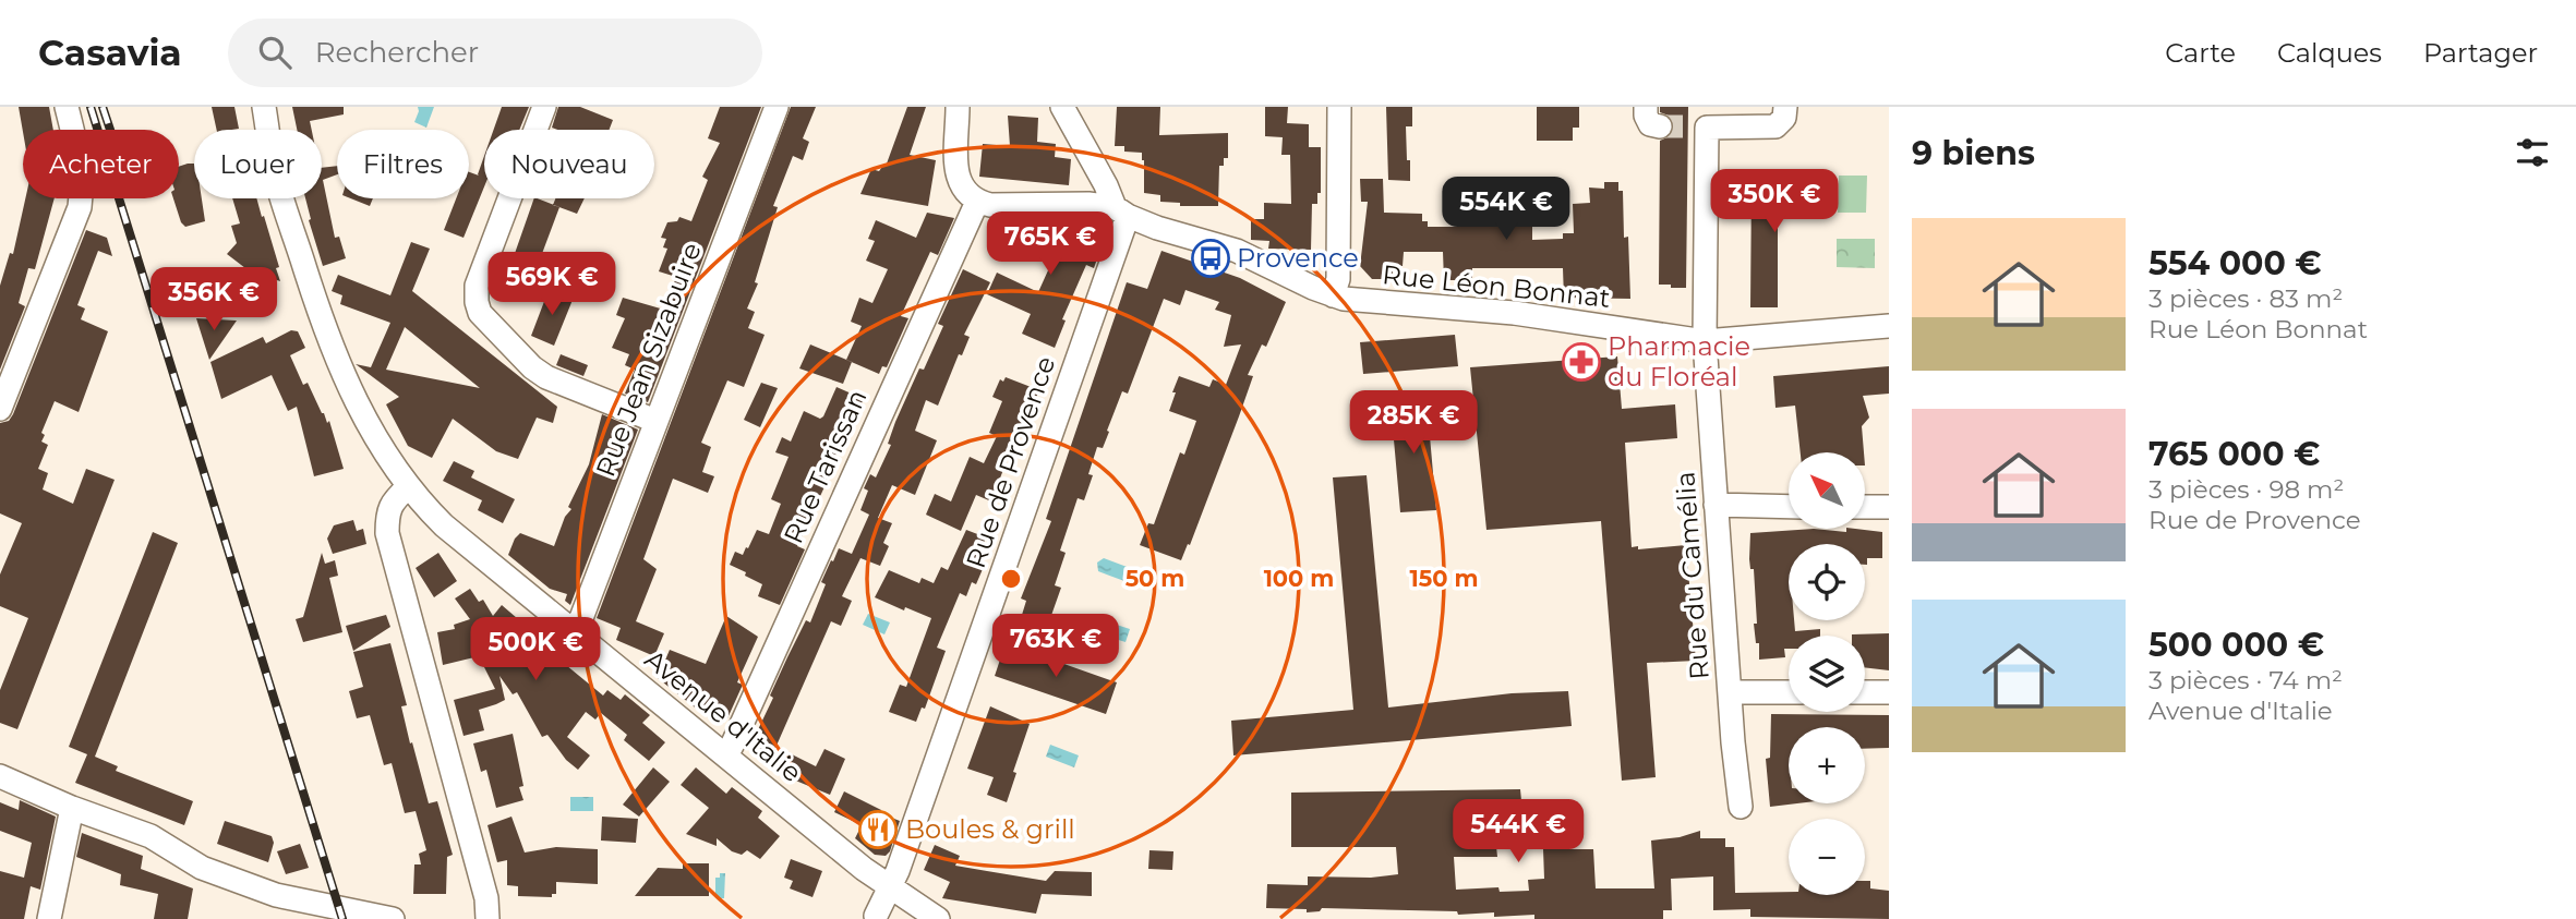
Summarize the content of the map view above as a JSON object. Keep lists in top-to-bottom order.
{
  "streets": {
    "street": [
      "Rue Léon Bonnat",
      "Rue Jean Sizabuire",
      "Rue de Provence",
      "Rue Tarissan",
      "Rue du Camélia",
      "Avenue d'Italie"
    ]
  },
  "crossings": [
    ["Rue Léon Bonnat", "Rue de Provence"],
    ["Rue Léon Bonnat", "Rue Tarissan"],
    ["Rue Léon Bonnat", "Rue du Camélia"],
    ["Rue Jean Sizabuire", "Avenue d'Italie"],
    ["Rue de Provence", "Avenue d'Italie"],
    ["Rue Tarissan", "Avenue d'Italie"]
  ],
  "places": {
    "bus stop": ["Provence"],
    "pharmacy": ["Pharmacie du Floréal"],
    "restaurant": ["Boules & grill"]
  },
  "north": "top left",
  "page": {
    "header": "Casavia",
    "search": "Rechercher",
    "nav": ["Carte", "Calques", "Partager"],
    "heading": "9 biens",
    "chip": [
      "Acheter",
      "Louer",
      "Filtres",
      "Nouveau"
    ],
    "price": [
      "350K €",
      "554K €",
      "765K €",
      "569K €",
      "356K €",
      "285K €",
      "763K €",
      "500K €",
      "544K €"
    ],
    "list": [
      {
        "name": "554 000 €",
        "note": "3 pièces · 83 m² · Rue Léon Bonnat"
      },
      {
        "name": "765 000 €",
        "note": "3 pièces · 98 m² · Rue de Provence"
      },
      {
        "name": "500 000 €",
        "note": "3 pièces · 74 m² · Avenue d'Italie"
      }
    ],
    "map_buttons": ["+", "−"]
  },
  "rings": ["50 m", "100 m", "150 m"]
}
